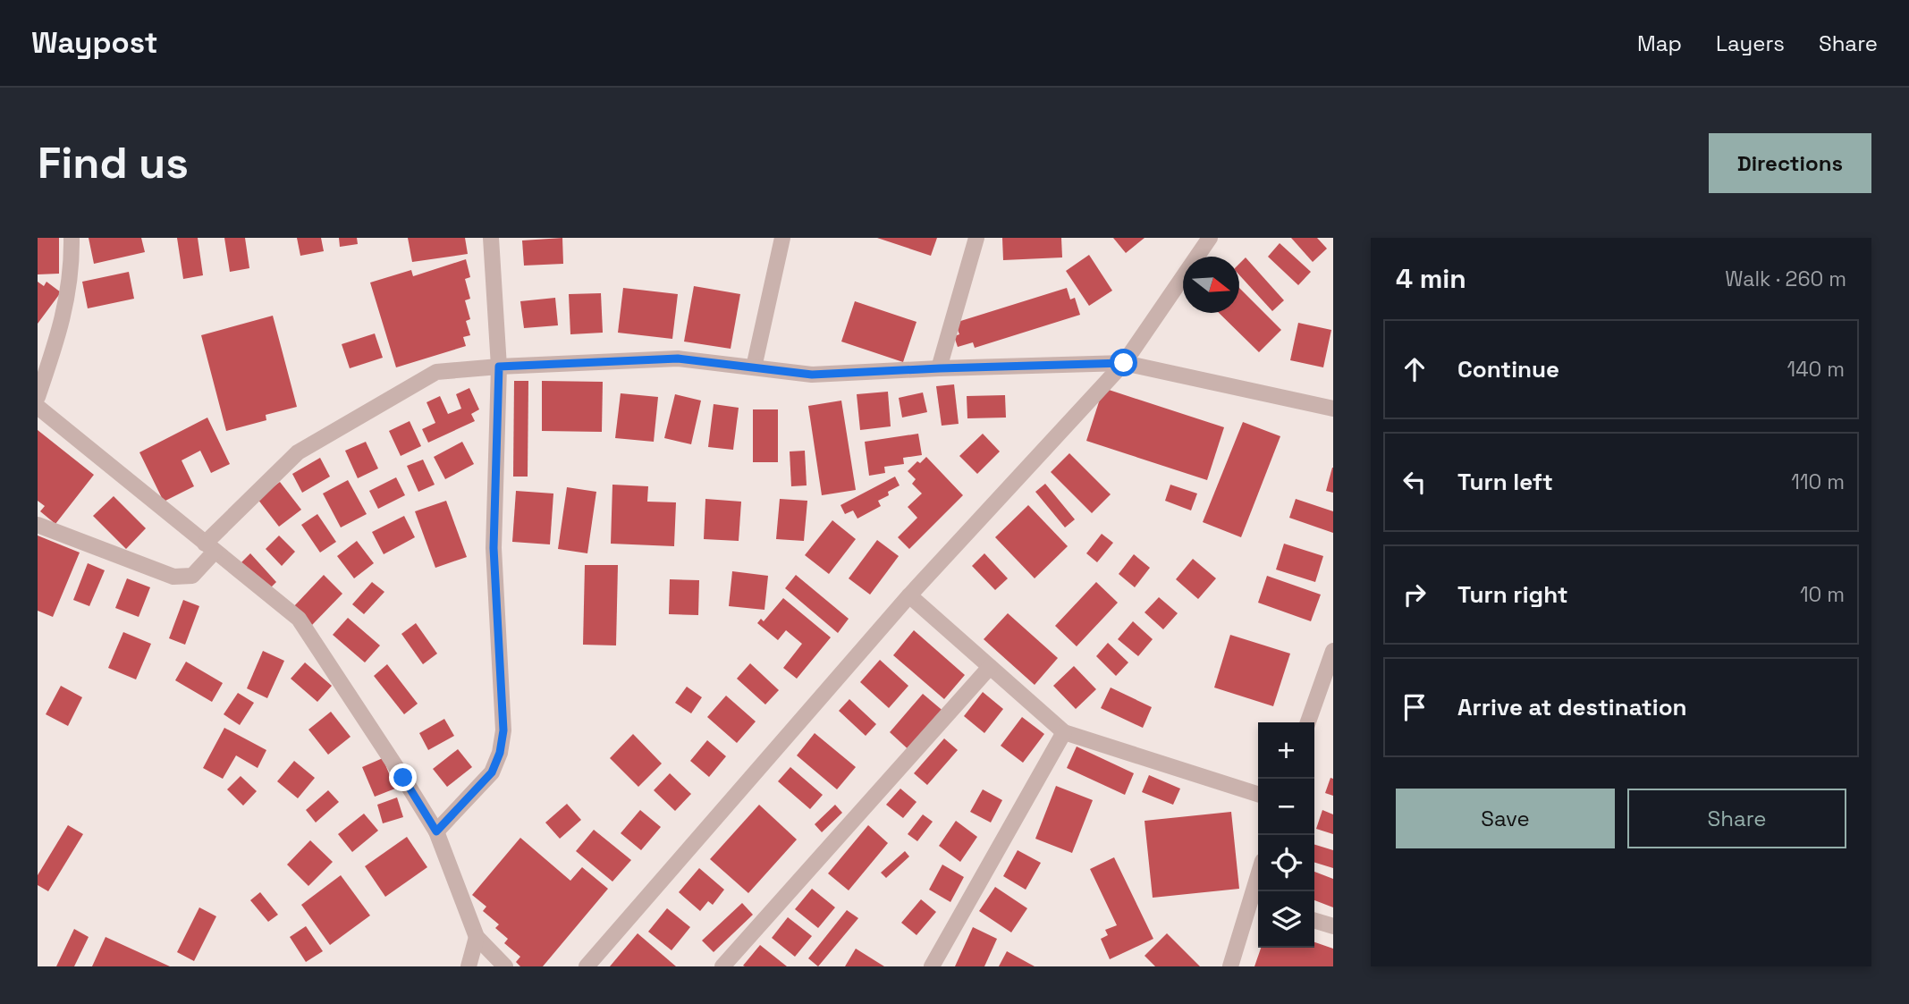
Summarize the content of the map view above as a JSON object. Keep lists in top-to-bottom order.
{
  "north": "right",
  "page": {
    "header": "Waypost",
    "nav": ["Map", "Layers", "Share"],
    "buttons": [
      "Directions",
      ["Save", "Share"]
    ],
    "title": "Find us",
    "heading": ["4 min", "Walk · 260 m"],
    "list": [
      ["Continue", "140 m"],
      ["Turn left", "110 m"],
      ["Turn right", "10 m"],
      "Arrive at destination"
    ],
    "map_buttons": ["+", "−"]
  }
}
